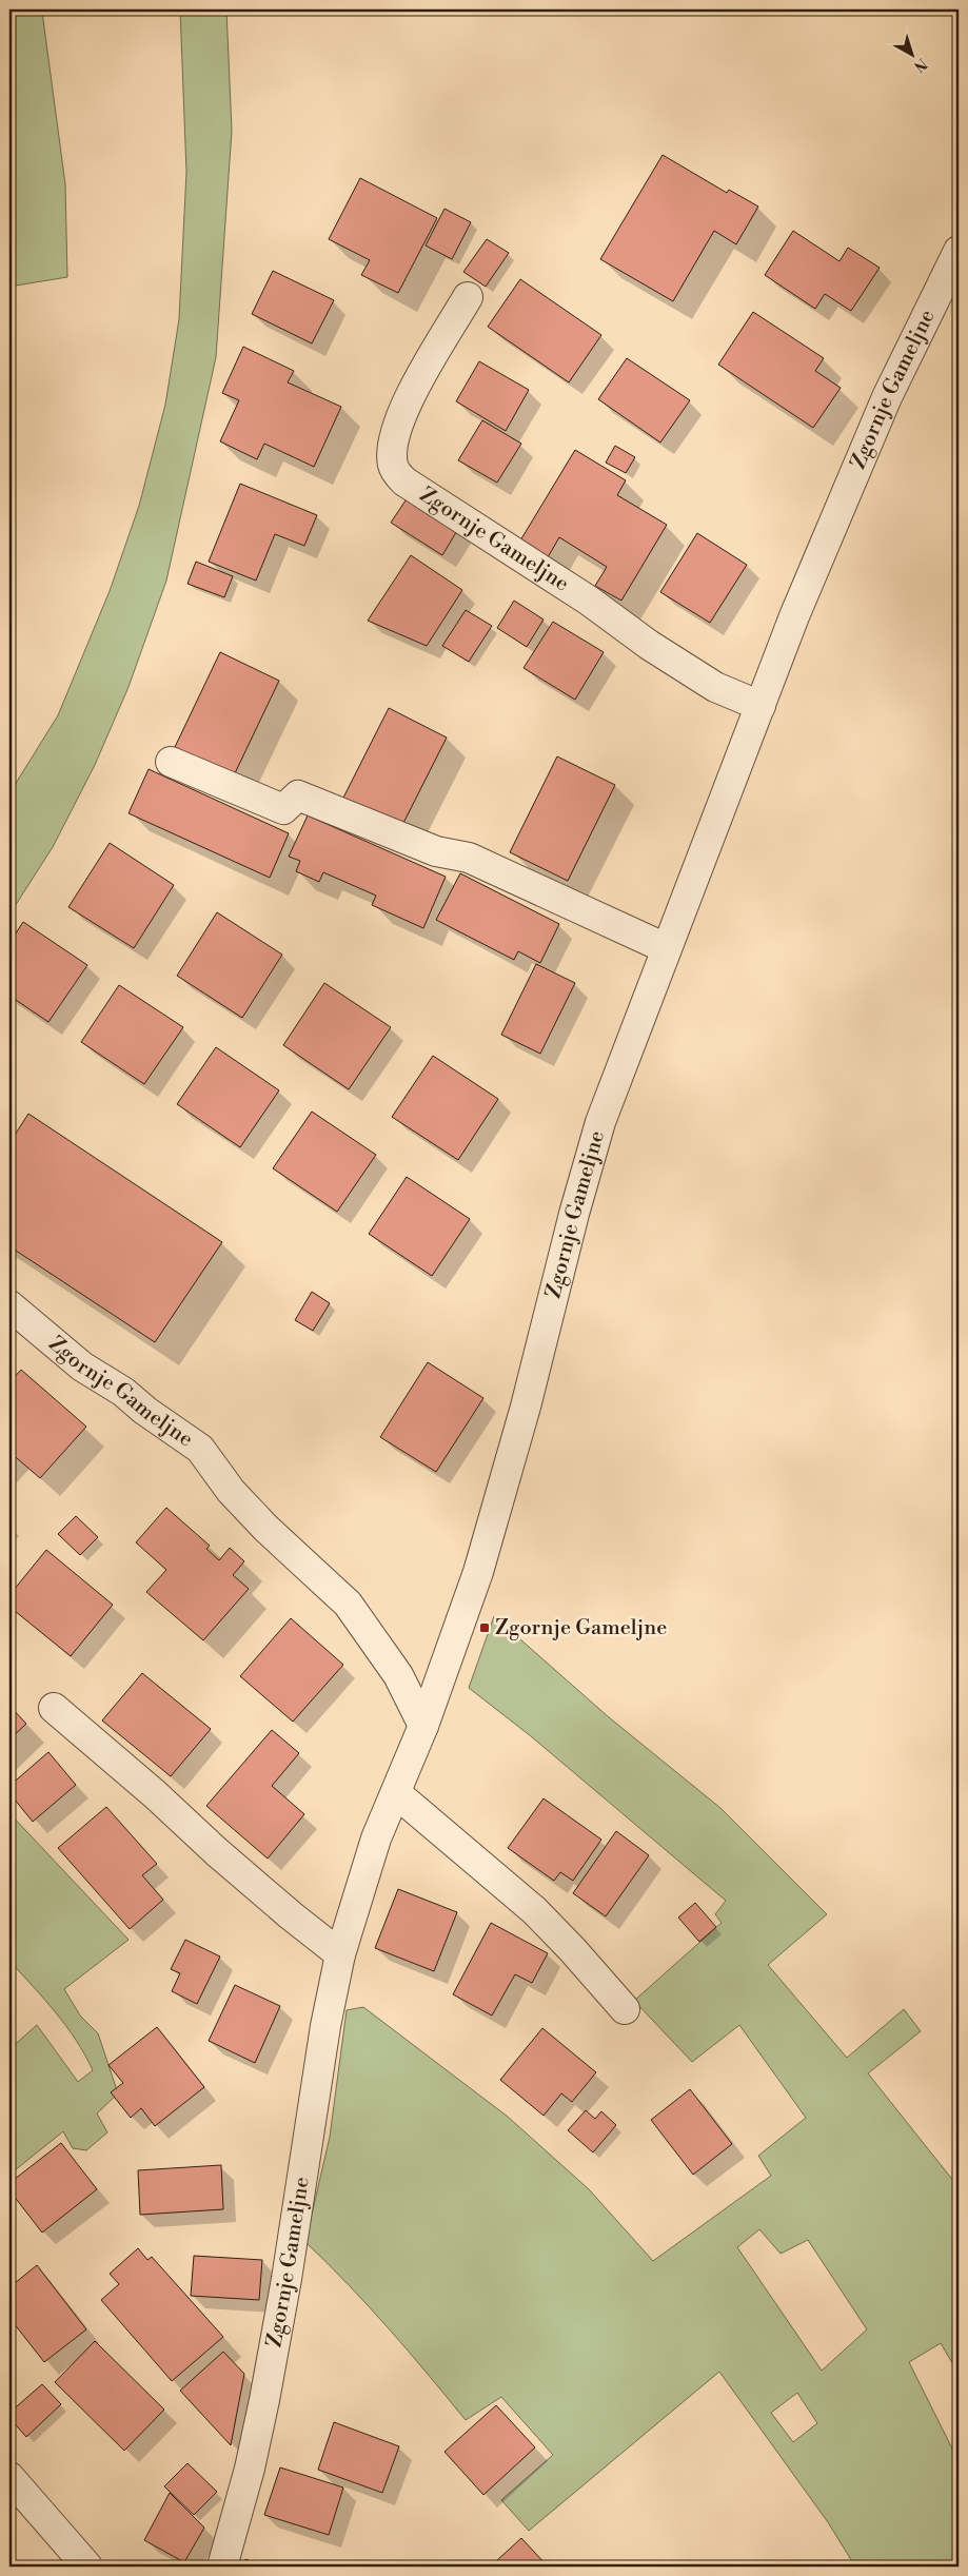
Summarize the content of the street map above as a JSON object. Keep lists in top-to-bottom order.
{
  "streets": {
    "street": ["Zgornje Gameljne"]
  },
  "places": {
    "transit": ["Zgornje Gameljne"]
  },
  "north": "bottom right"
}
